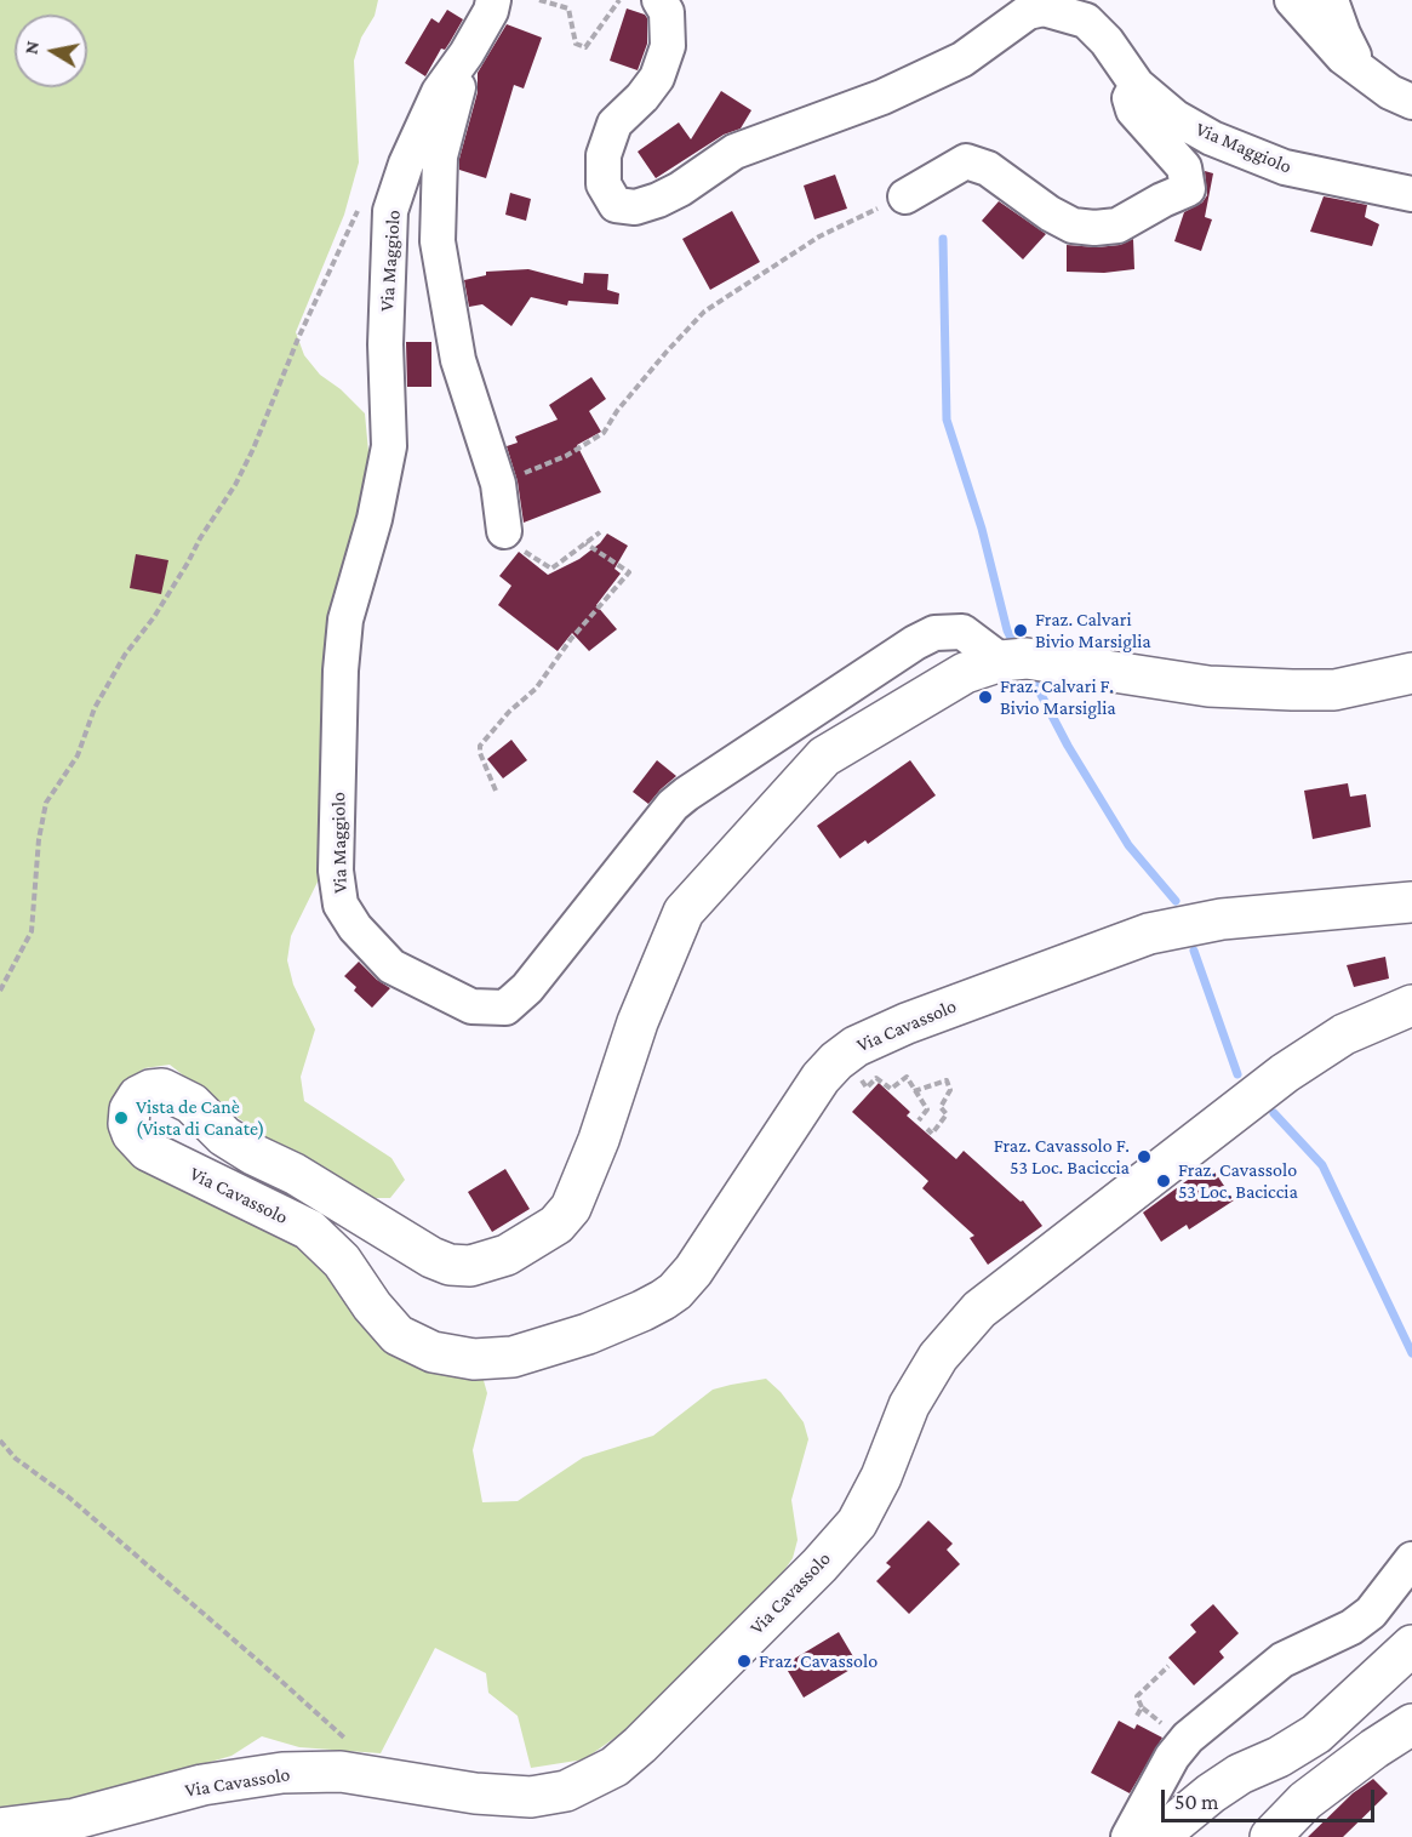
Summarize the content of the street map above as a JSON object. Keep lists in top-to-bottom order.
{
  "streets": {
    "main road": ["Via Cavassolo"],
    "street": ["Via Maggiolo"]
  },
  "crossings": [
    ["Via Maggiolo", "Via Cavassolo"]
  ],
  "places": [
    "Fraz. Calvari Bivio Marsiglia",
    "Fraz. Calvari F. Bivio Marsiglia",
    "Vista de Canè (Vista di Canate)",
    "Fraz. Cavassolo F. 53 Loc. Baciccia",
    "Fraz. Cavassolo 53 Loc. Baciccia",
    "Fraz. Cavassolo"
  ],
  "scale_bar": "50 m",
  "north": "left"
}
